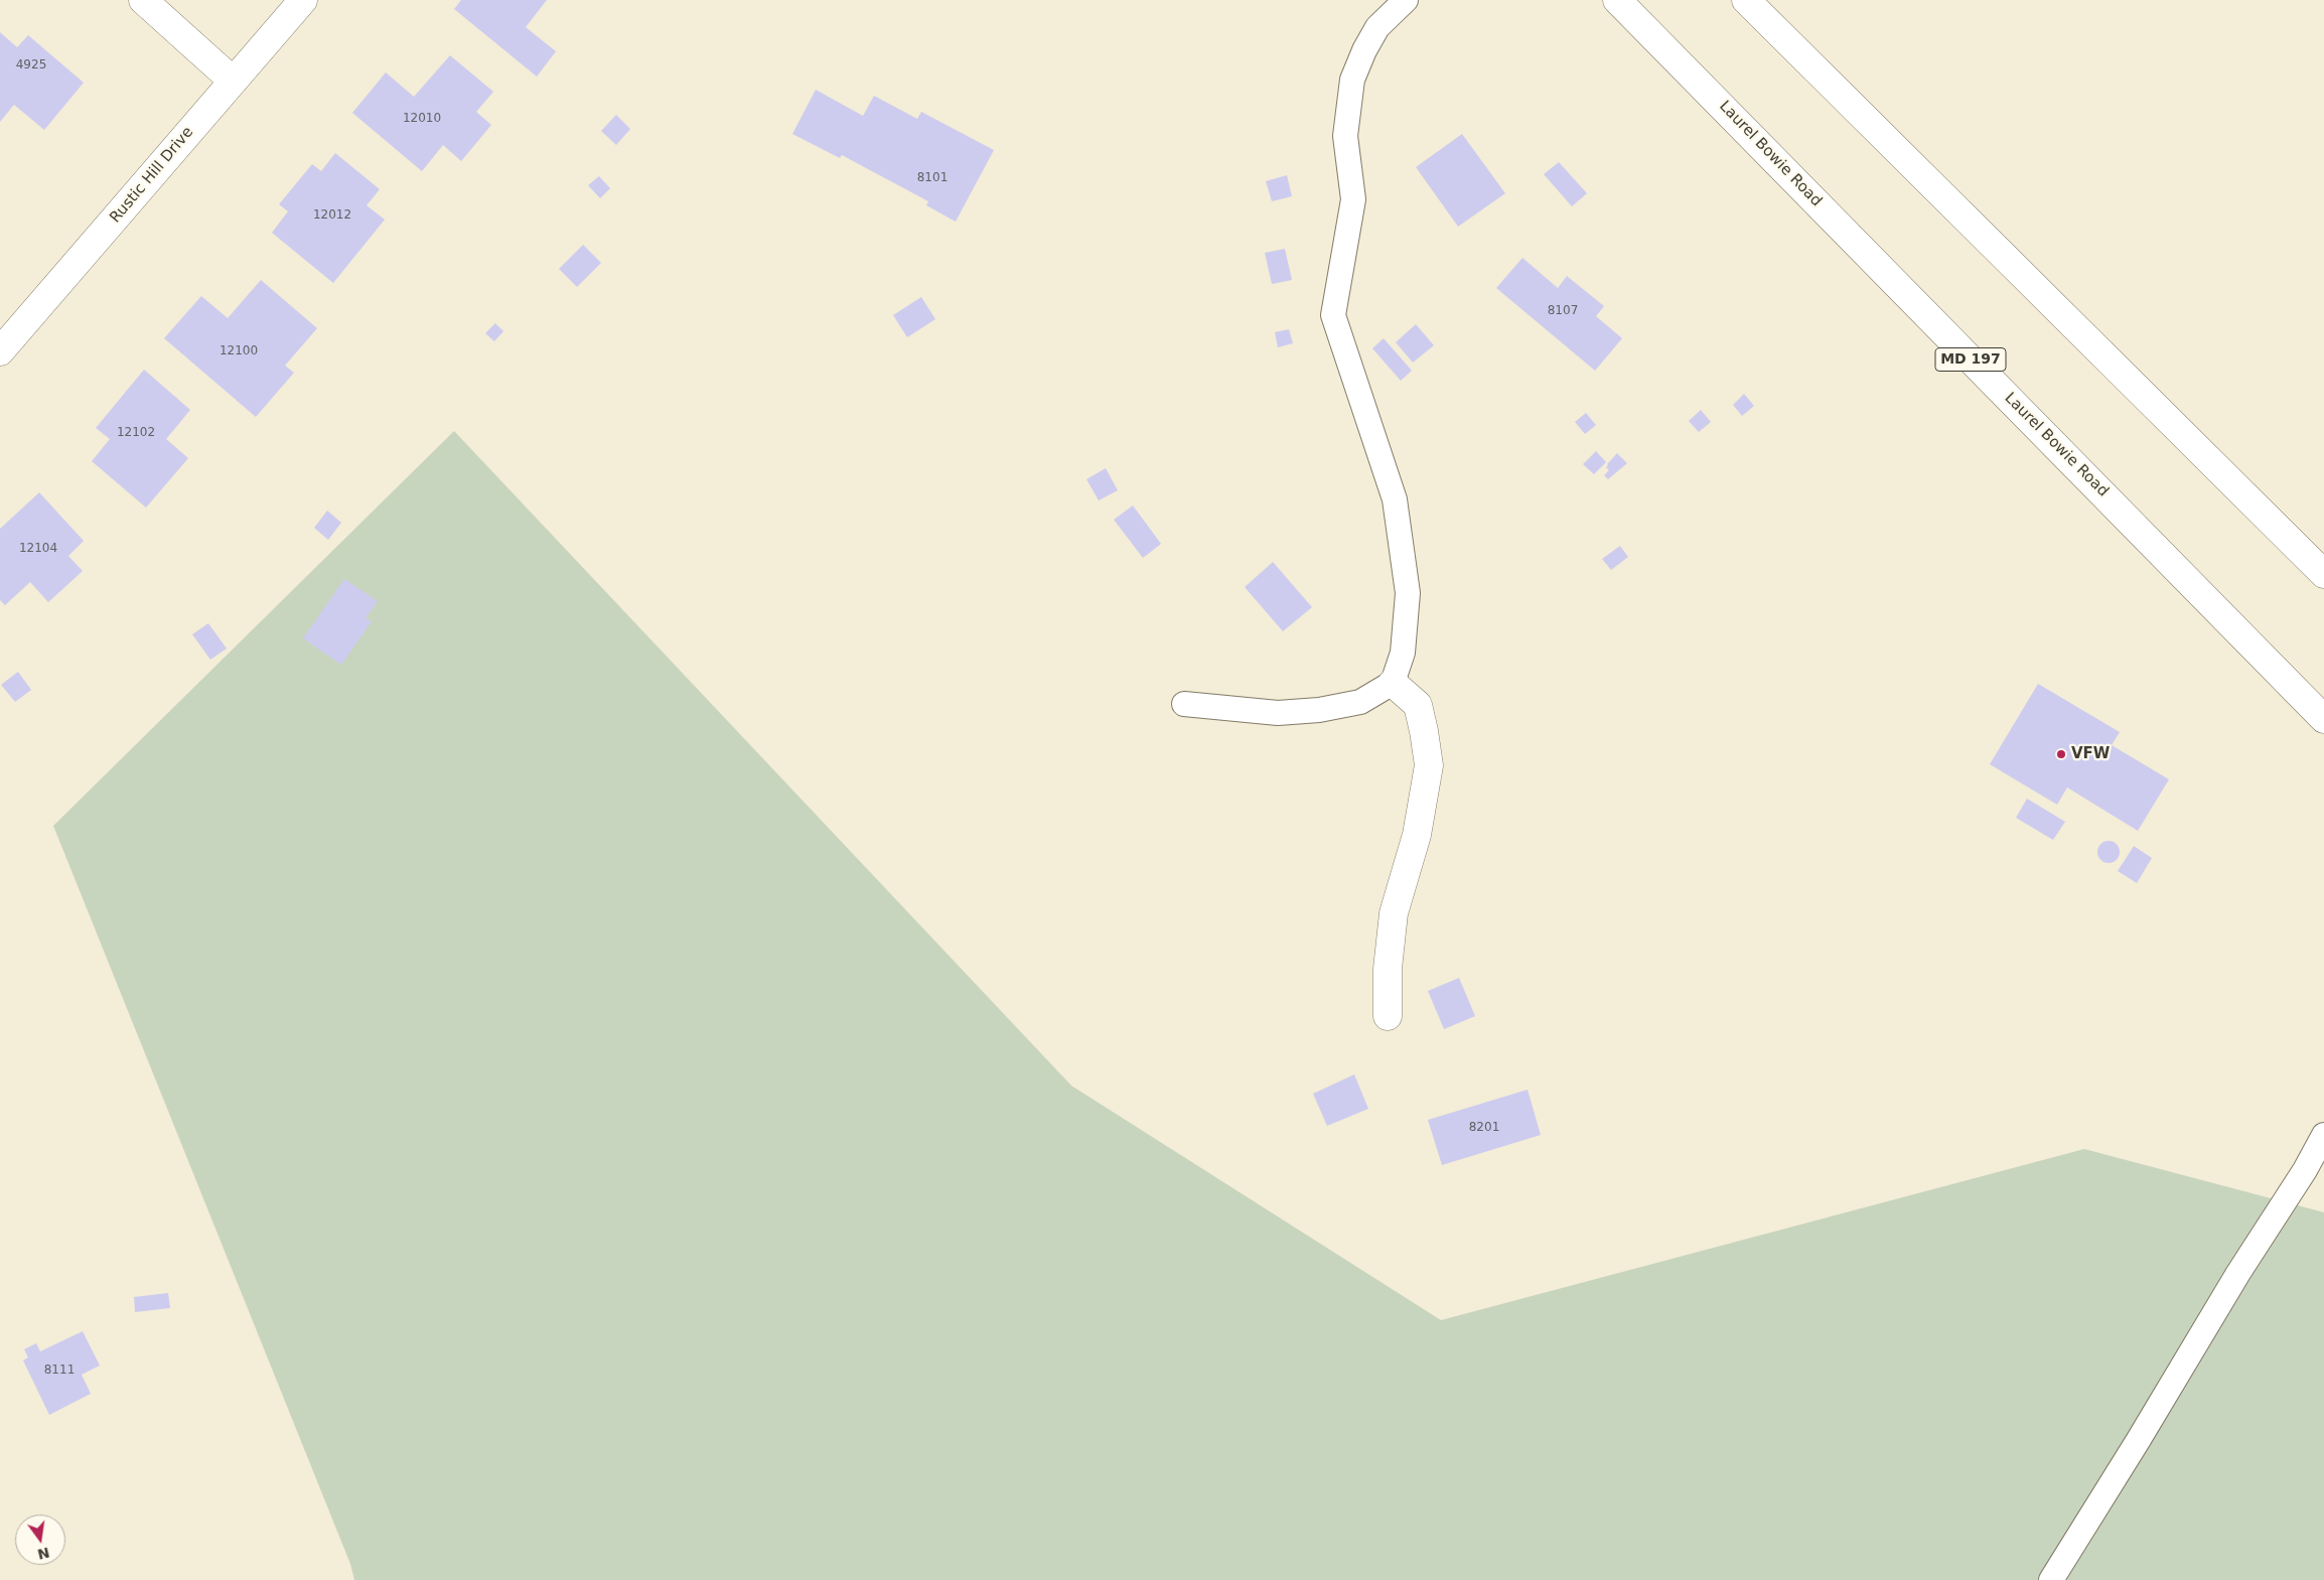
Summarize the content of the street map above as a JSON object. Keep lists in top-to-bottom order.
{
  "streets": {
    "main road": ["Laurel Bowie Road", "Rustic Hill Drive", "MD 197"]
  },
  "places": ["VFW"],
  "house_numbers": [
    "4925",
    "12010",
    "8101",
    "12012",
    "8107",
    "12100",
    "12102",
    "12104",
    "8201",
    "8111"
  ],
  "north": "bottom"
}
